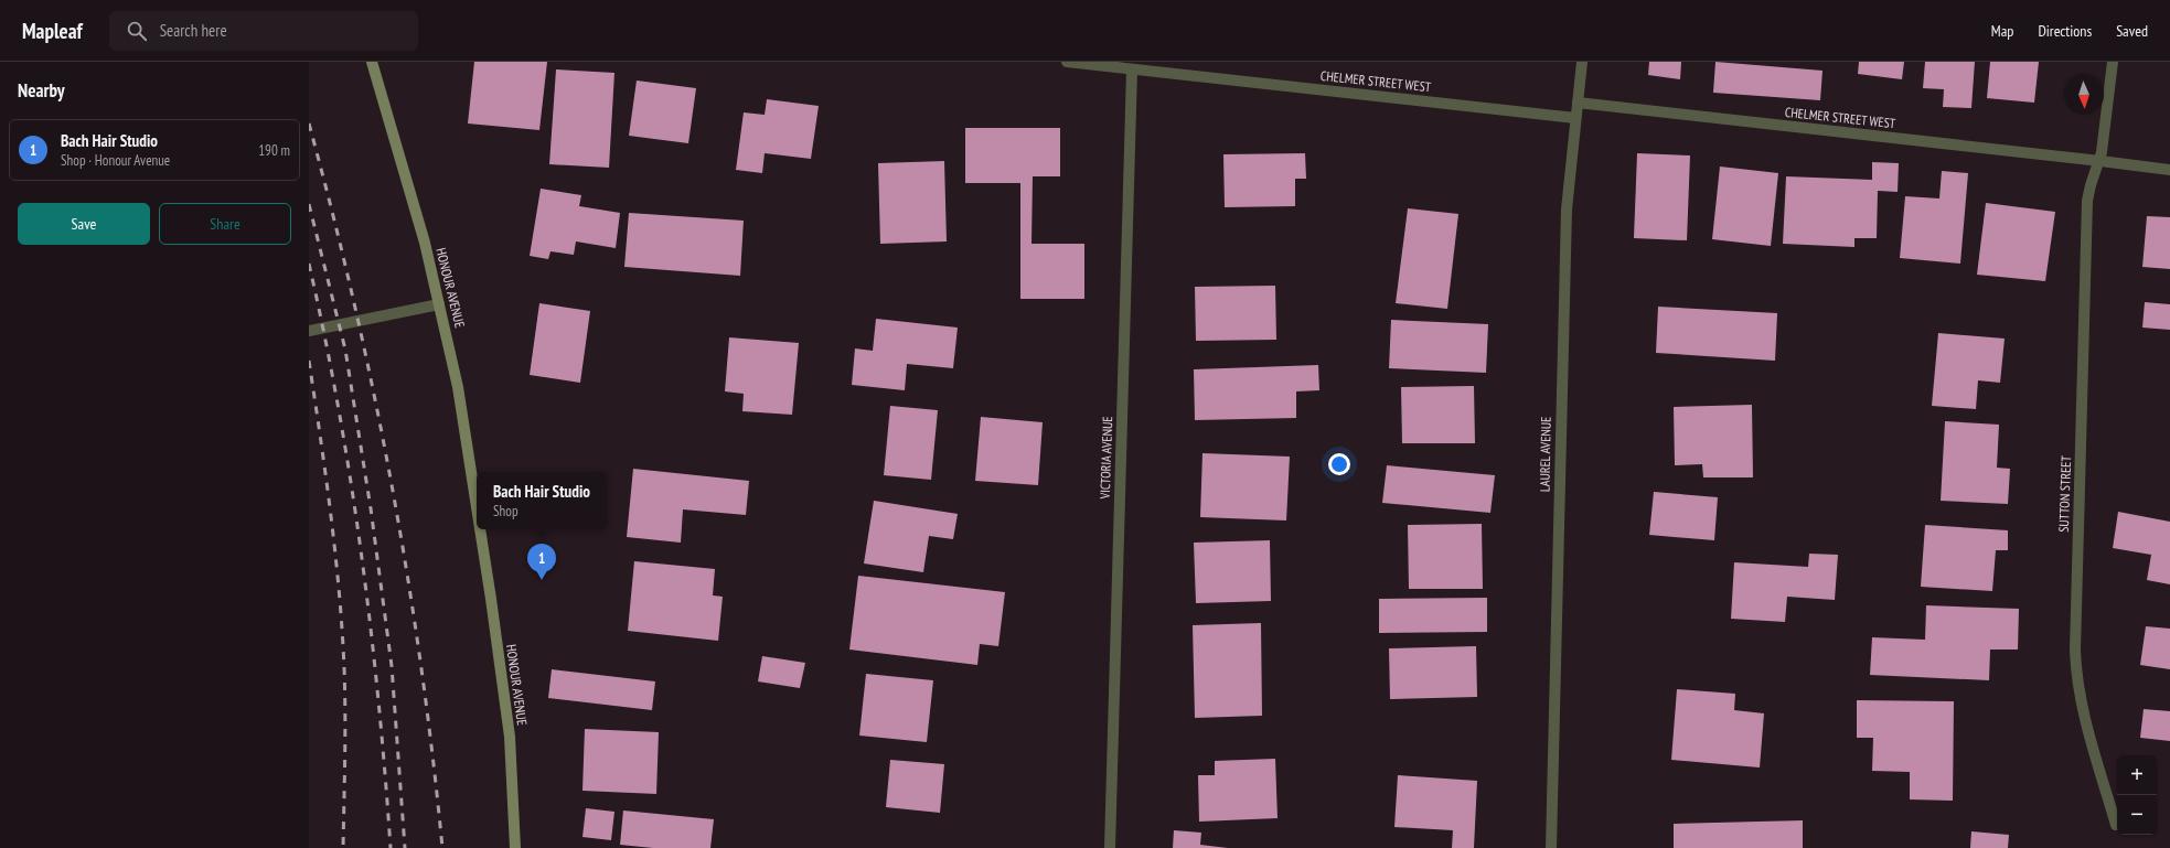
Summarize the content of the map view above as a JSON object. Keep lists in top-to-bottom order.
{
  "streets": {
    "main road": ["HONOUR AVENUE"],
    "street": [
      "CHELMER STREET WEST",
      "LAUREL AVENUE",
      "VICTORIA AVENUE",
      "SUTTON STREET"
    ]
  },
  "crossings": [
    ["CHELMER STREET WEST", "LAUREL AVENUE"],
    ["CHELMER STREET WEST", "VICTORIA AVENUE"],
    ["CHELMER STREET WEST", "SUTTON STREET"]
  ],
  "north": "bottom",
  "page": {
    "header": "Mapleaf",
    "search": "Search here",
    "nav": ["Map", "Directions", "Saved"],
    "heading": "Nearby",
    "list": [
      {
        "mark": "1",
        "name": "Bach Hair Studio",
        "note": "Shop · Honour Avenue",
        "value": "190 m"
      }
    ],
    "buttons": ["Save", "Share"],
    "popup": ["Bach Hair Studio", "Shop"],
    "pins": "1",
    "map_buttons": ["+", "−"]
  }
}
